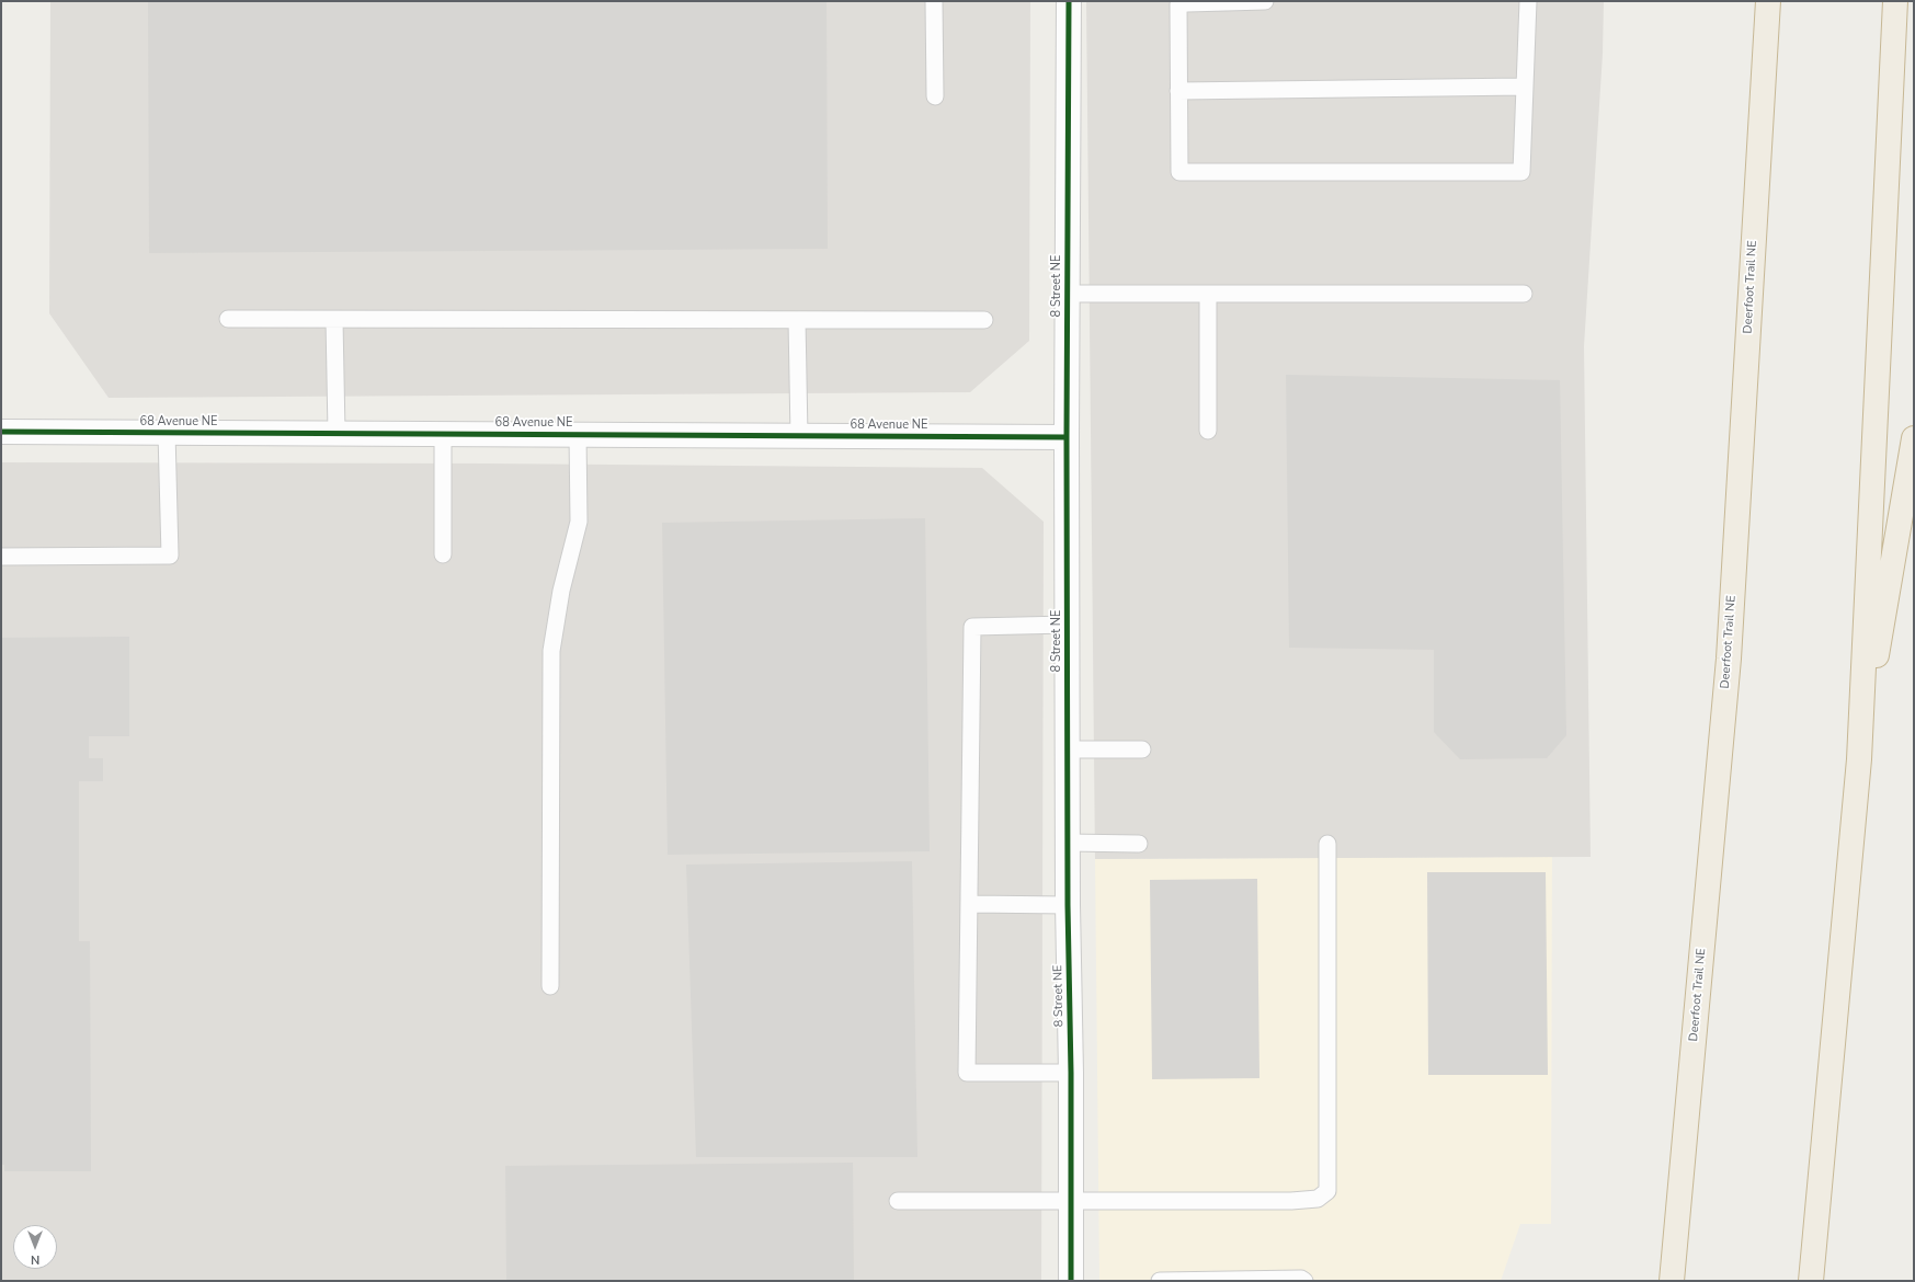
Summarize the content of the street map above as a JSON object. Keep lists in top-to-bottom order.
{
  "streets": {
    "highway": ["Deerfoot Trail NE"],
    "street": ["8 Street NE", "68 Avenue NE"]
  },
  "crossings": [
    ["8 Street NE", "68 Avenue NE"]
  ],
  "north": "bottom"
}
